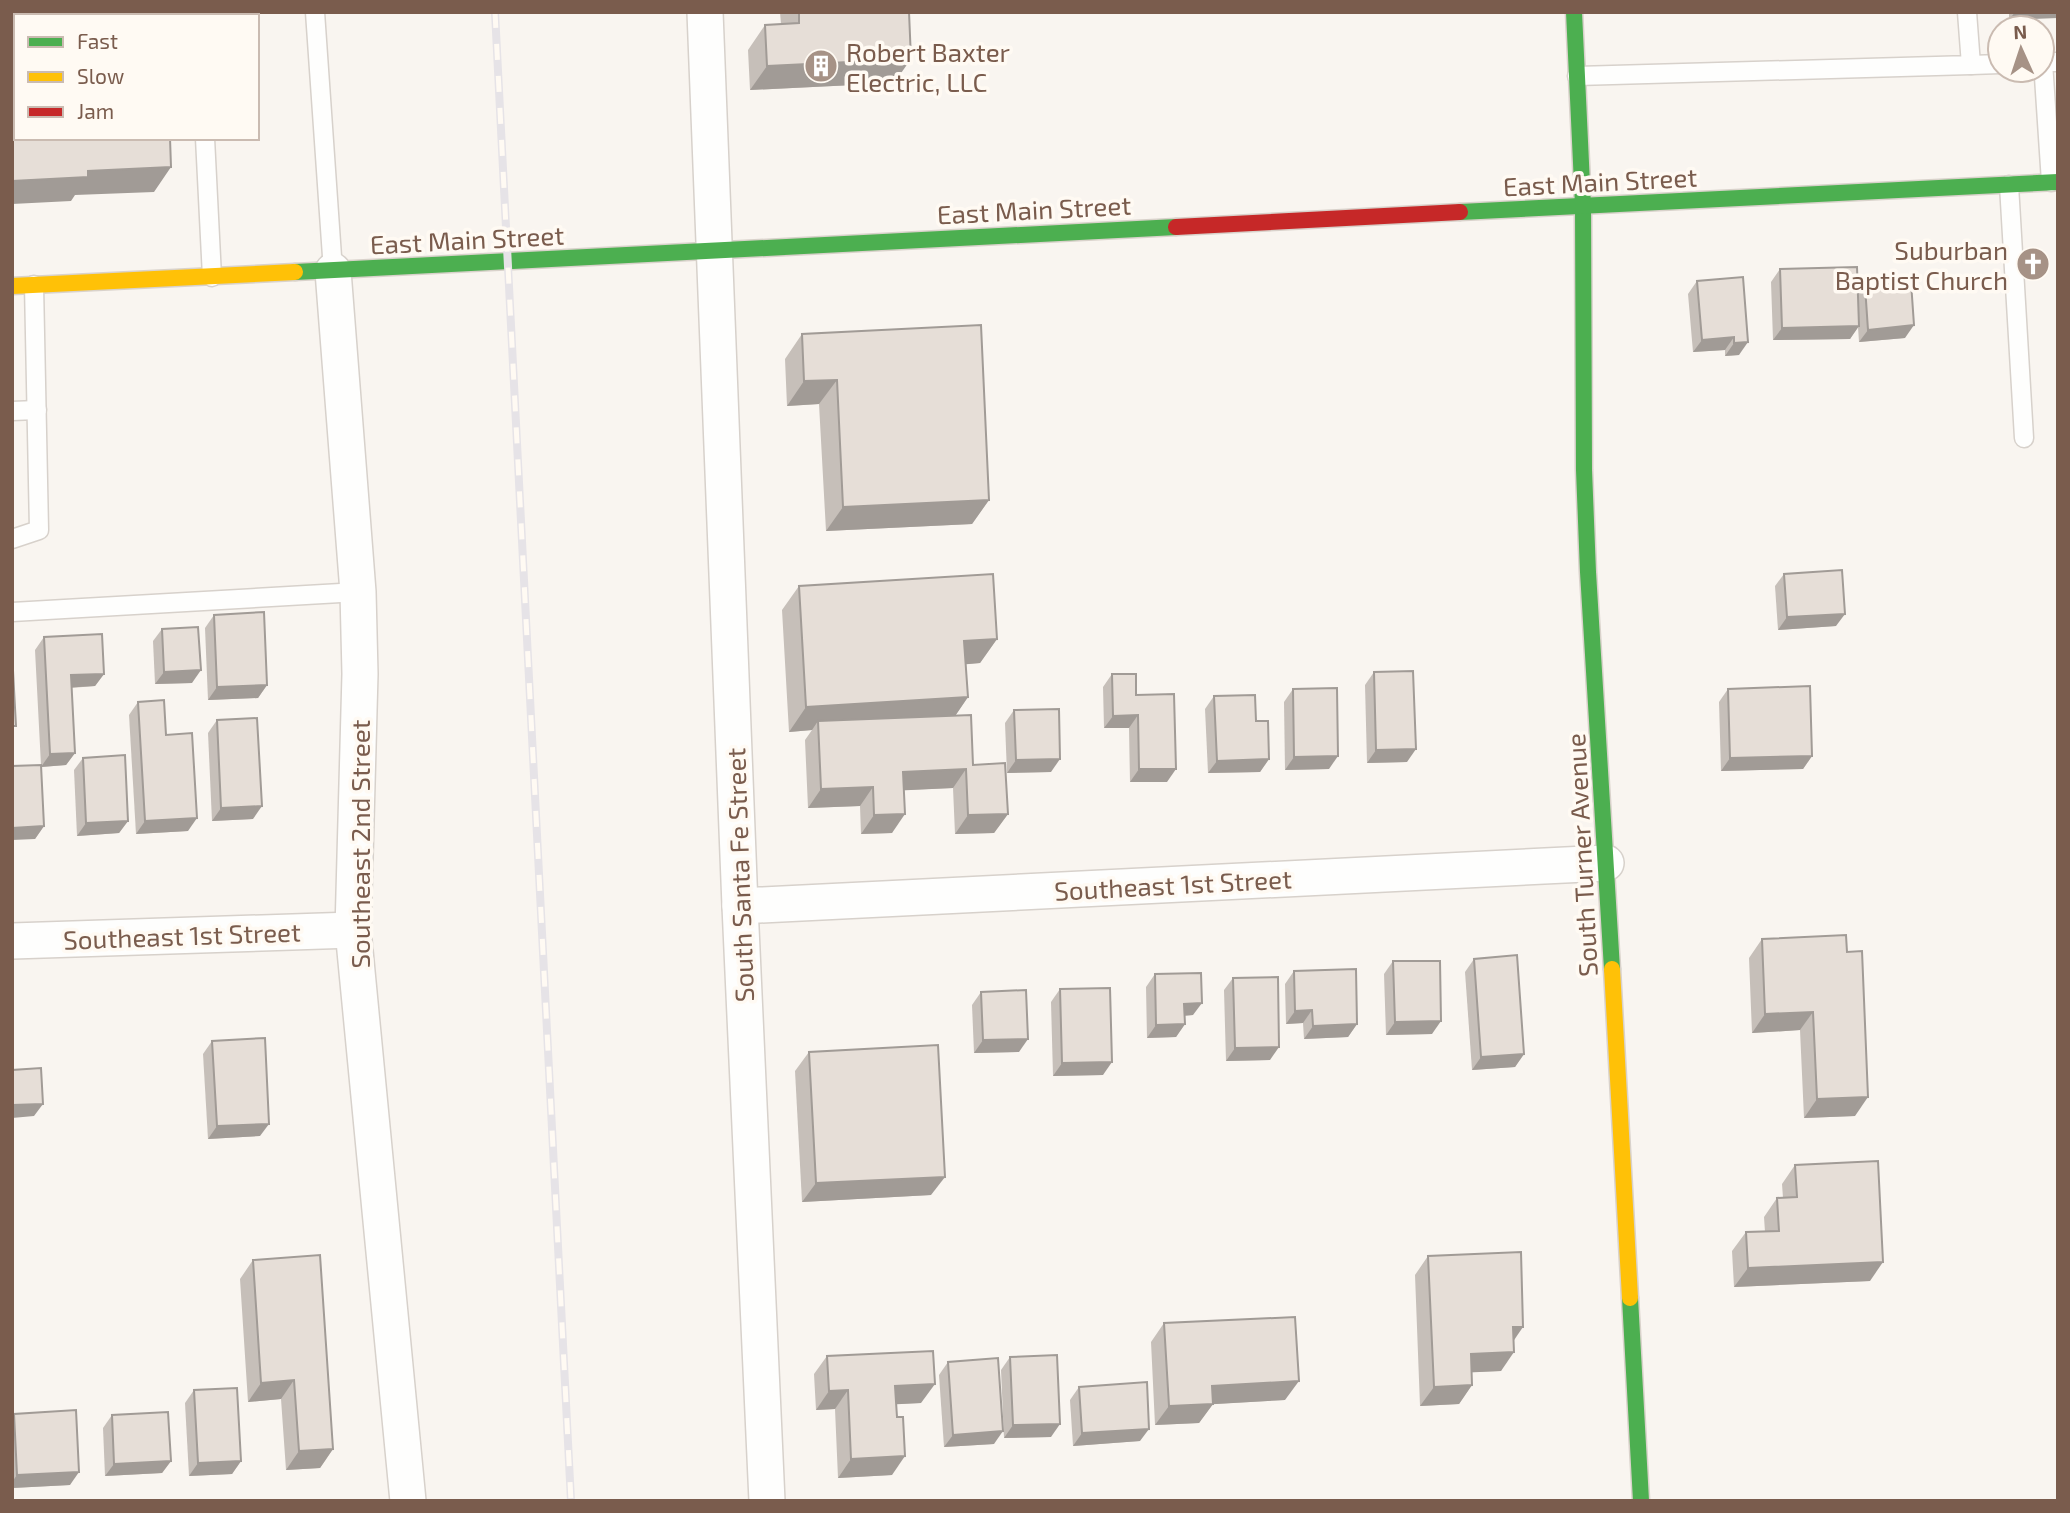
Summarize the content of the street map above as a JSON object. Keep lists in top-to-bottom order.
{
  "streets": {
    "main road": ["East Main Street", "South Turner Avenue"],
    "street": ["Southeast 2nd Street", "South Santa Fe Street", "Southeast 1st Street"]
  },
  "crossings": [
    ["East Main Street", "Southeast 2nd Street"],
    ["East Main Street", "South Turner Avenue"],
    ["East Main Street", "South Santa Fe Street"],
    ["Southeast 2nd Street", "Southeast 1st Street"],
    ["South Turner Avenue", "Southeast 1st Street"],
    ["South Santa Fe Street", "Southeast 1st Street"]
  ],
  "places": {
    "building": ["Robert Baxter Electric, LLC"],
    "church": ["Suburban Baptist Church"]
  },
  "legend": ["Fast", "Slow", "Jam"],
  "north": "top"
}
